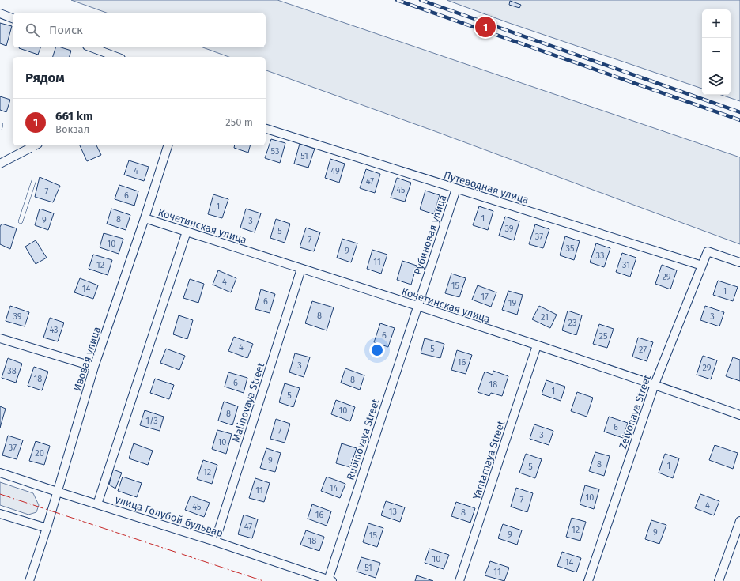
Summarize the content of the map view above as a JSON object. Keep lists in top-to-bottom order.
{
  "streets": {
    "street": [
      "Путеводная улица",
      "Кочетинская улица",
      "Рубиновая улица",
      "Ивовая улица",
      "Malinovaya Street",
      "Zelyonaya Street",
      "Rubinovaya Street",
      "Yantarnaya Street",
      "улица Голубой бульвар"
    ]
  },
  "crossings": [
    ["Путеводная улица", "Рубиновая улица"],
    ["Путеводная улица", "Zelyonaya Street"],
    ["Кочетинская улица", "Рубиновая улица"],
    ["Кочетинская улица", "Ивовая улица"],
    ["Кочетинская улица", "Malinovaya Street"],
    ["Кочетинская улица", "Zelyonaya Street"],
    ["Кочетинская улица", "Rubinovaya Street"],
    ["Кочетинская улица", "Yantarnaya Street"],
    ["Рубиновая улица", "Rubinovaya Street"],
    ["Ивовая улица", "улица Голубой бульвар"],
    ["Malinovaya Street", "улица Голубой бульвар"],
    ["Rubinovaya Street", "улица Голубой бульвар"]
  ],
  "house_numbers": [
    "53",
    "51",
    "4",
    "49",
    "47",
    "45",
    "7",
    "6",
    "1",
    "1",
    "8",
    "9",
    "3",
    "39",
    "5",
    "37",
    "7",
    "10",
    "35",
    "9",
    "33",
    "11",
    "12",
    "31",
    "29",
    "4",
    "15",
    "14",
    "1",
    "17",
    "6",
    "19",
    "8",
    "39",
    "3",
    "21",
    "23",
    "43",
    "6",
    "25",
    "4",
    "5",
    "27",
    "16",
    "3",
    "29",
    "38",
    "18",
    "8",
    "6",
    "18",
    "1",
    "5",
    "10",
    "8",
    "1/3",
    "6",
    "7",
    "3",
    "10",
    "37",
    "20",
    "9",
    "8",
    "1",
    "5",
    "12",
    "14",
    "11",
    "10",
    "7",
    "4",
    "45",
    "13",
    "8",
    "16",
    "47",
    "12",
    "9",
    "9",
    "15",
    "18",
    "10",
    "14",
    "51",
    "11"
  ],
  "page": {
    "map_buttons": ["+", "−"],
    "search": "Поиск",
    "pins": "1",
    "heading": "Рядом",
    "list": [
      {
        "mark": "1",
        "name": "661 km",
        "note": "Вокзал",
        "value": "250 m"
      }
    ]
  }
}
